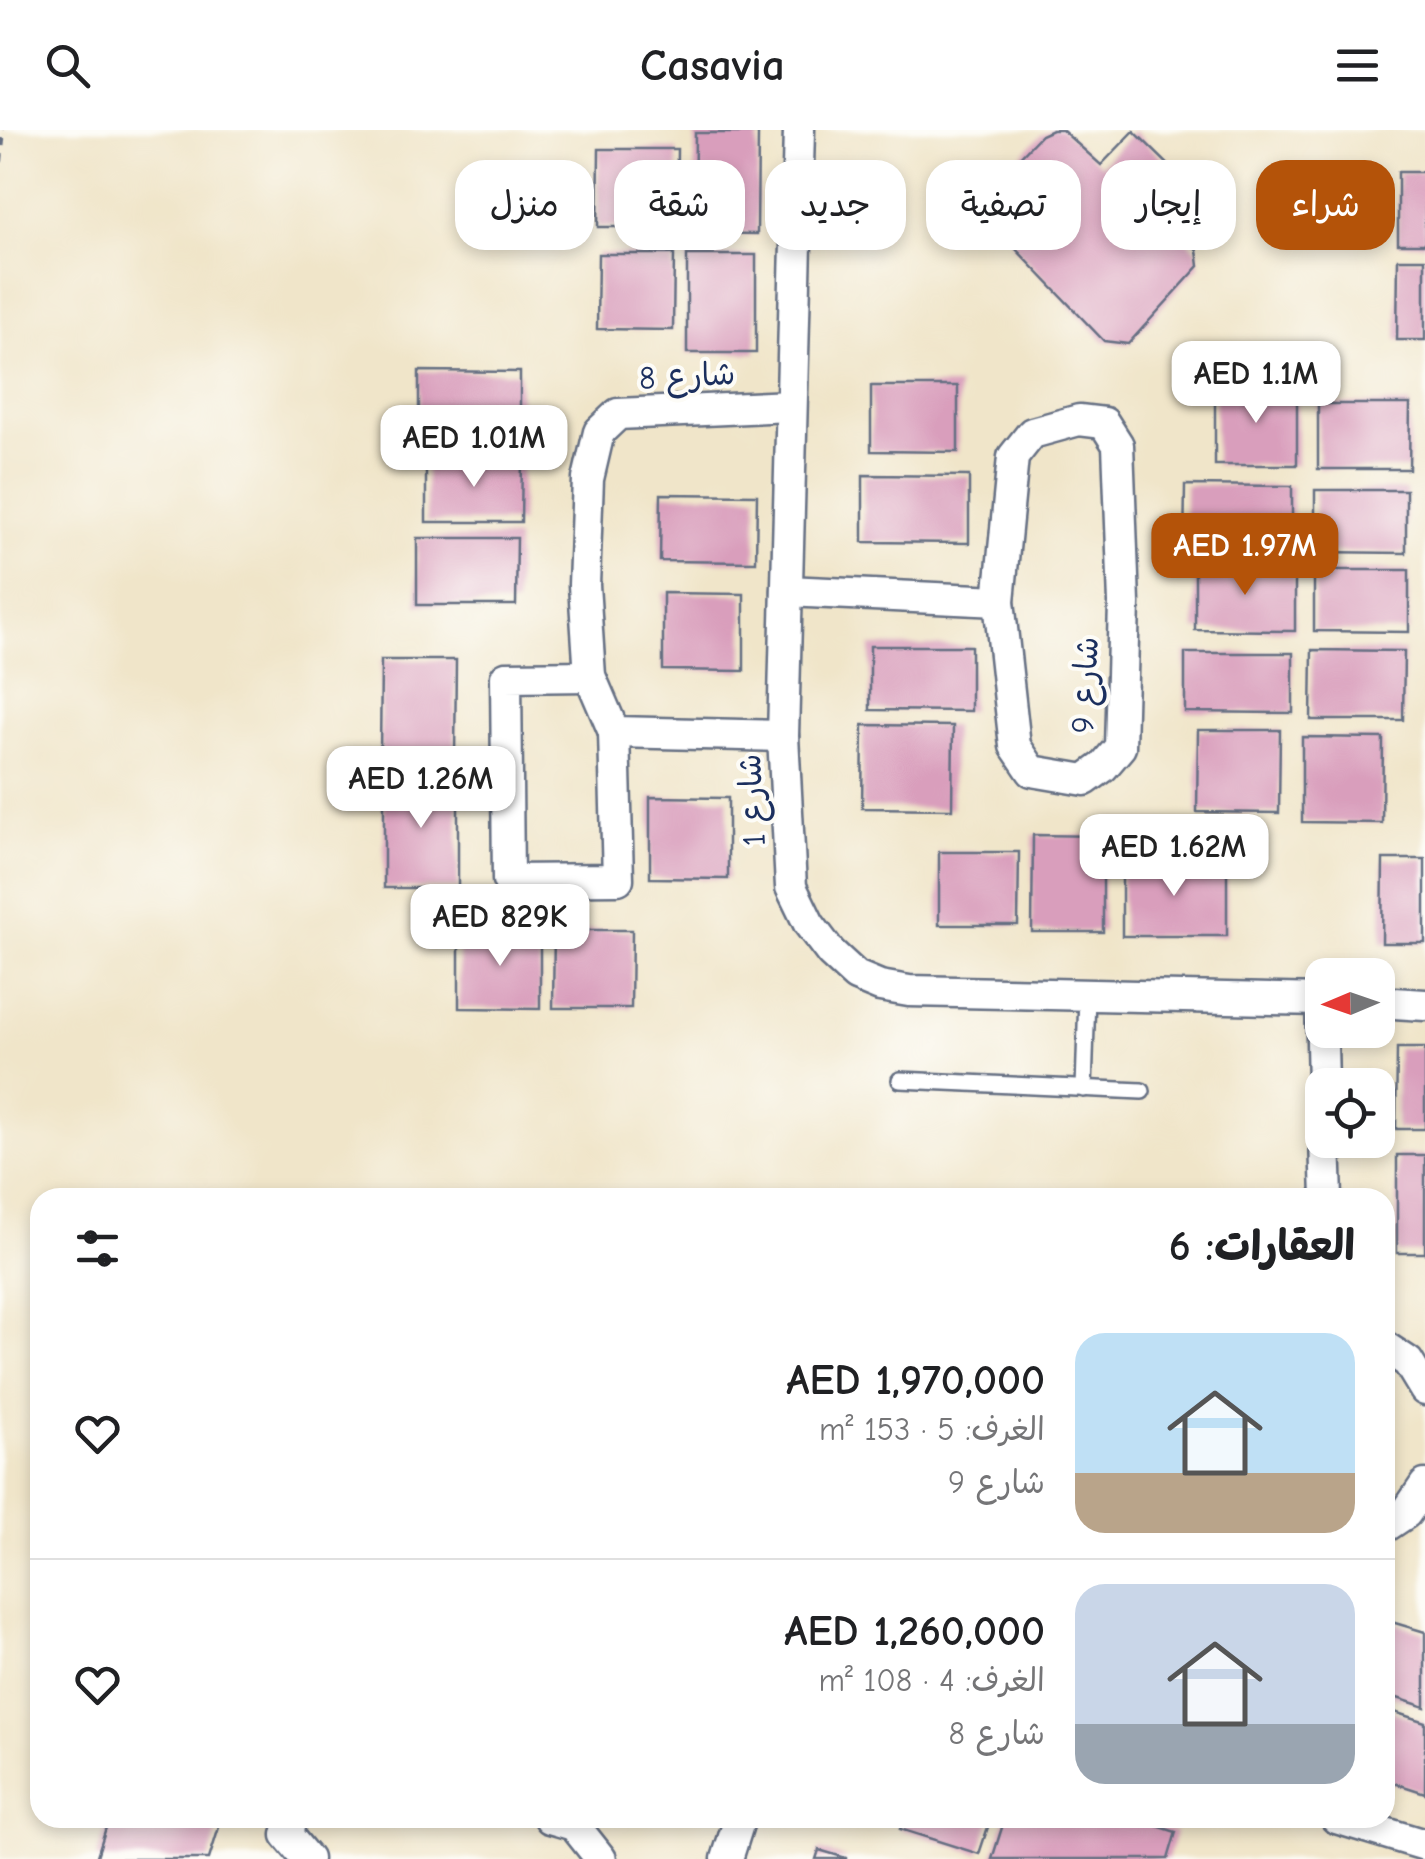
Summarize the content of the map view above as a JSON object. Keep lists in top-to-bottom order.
{
  "streets": {
    "street": ["شارع 8", "شارع 9", "شارع 1"]
  },
  "crossings": [
    ["شارع 8", "شارع 1"]
  ],
  "north": "left",
  "page": {
    "header": "Casavia",
    "chip": [
      "شراء",
      "إيجار",
      "تصفية",
      "جديد",
      "شقة",
      "منزل"
    ],
    "price": [
      "AED 1.1M",
      "AED 1.01M",
      "AED 1.97M",
      "AED 1.26M",
      "AED 1.62M",
      "AED 829K"
    ],
    "heading": "العقارات: 6",
    "list": [
      {
        "name": "AED 1,970,000",
        "note": "الغرف: 5 · 153 m² · شارع 9"
      },
      {
        "name": "AED 1,260,000",
        "note": "الغرف: 4 · 108 m² · شارع 8"
      }
    ]
  }
}
